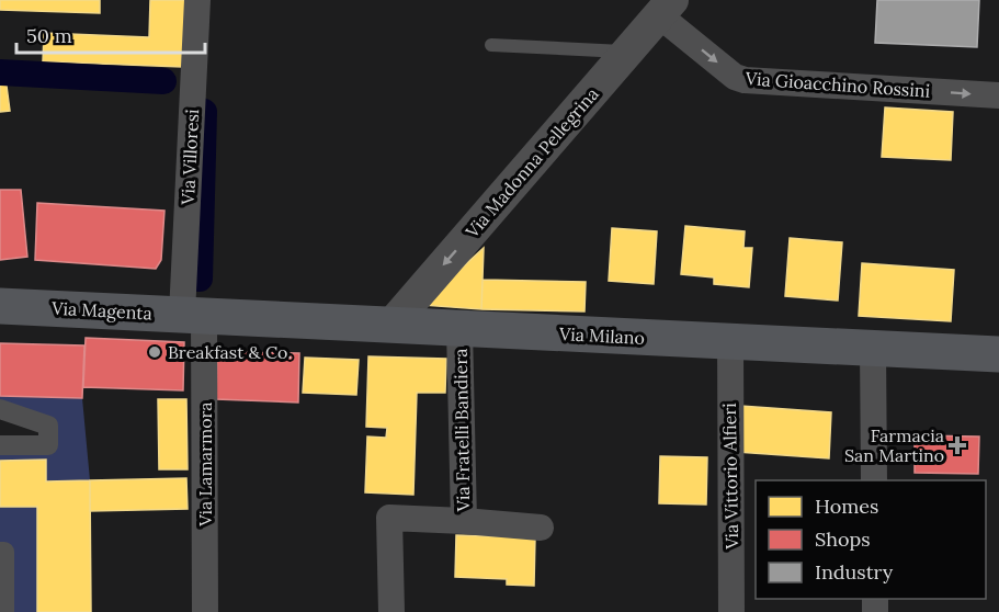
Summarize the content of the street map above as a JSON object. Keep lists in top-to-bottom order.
{
  "streets": {
    "main road": ["Via Magenta", "Via Milano"],
    "street": [
      "Via Gioacchino Rossini",
      "Via Villoresi",
      "Via Madonna Pellegrina",
      "Via Fratelli Bandiera",
      "Via Lamarmora",
      "Via Vittorio Alfieri"
    ]
  },
  "crossings": [
    ["Via Gioacchino Rossini", "Via Madonna Pellegrina"],
    ["Via Villoresi", "Via Magenta"],
    ["Via Villoresi", "Via Milano"],
    ["Via Villoresi", "Via Lamarmora"],
    ["Via Madonna Pellegrina", "Via Milano"],
    ["Via Magenta", "Via Milano"],
    ["Via Magenta", "Via Lamarmora"],
    ["Via Milano", "Via Fratelli Bandiera"],
    ["Via Milano", "Via Lamarmora"],
    ["Via Milano", "Via Vittorio Alfieri"]
  ],
  "one_way": ["Via Gioacchino Rossini", "Via Madonna Pellegrina"],
  "places": {
    "other": ["Breakfast & Co."],
    "health": ["Farmacia San Martino"]
  },
  "legend": ["Homes", "Shops", "Industry"],
  "scale_bar": "50 m"
}
